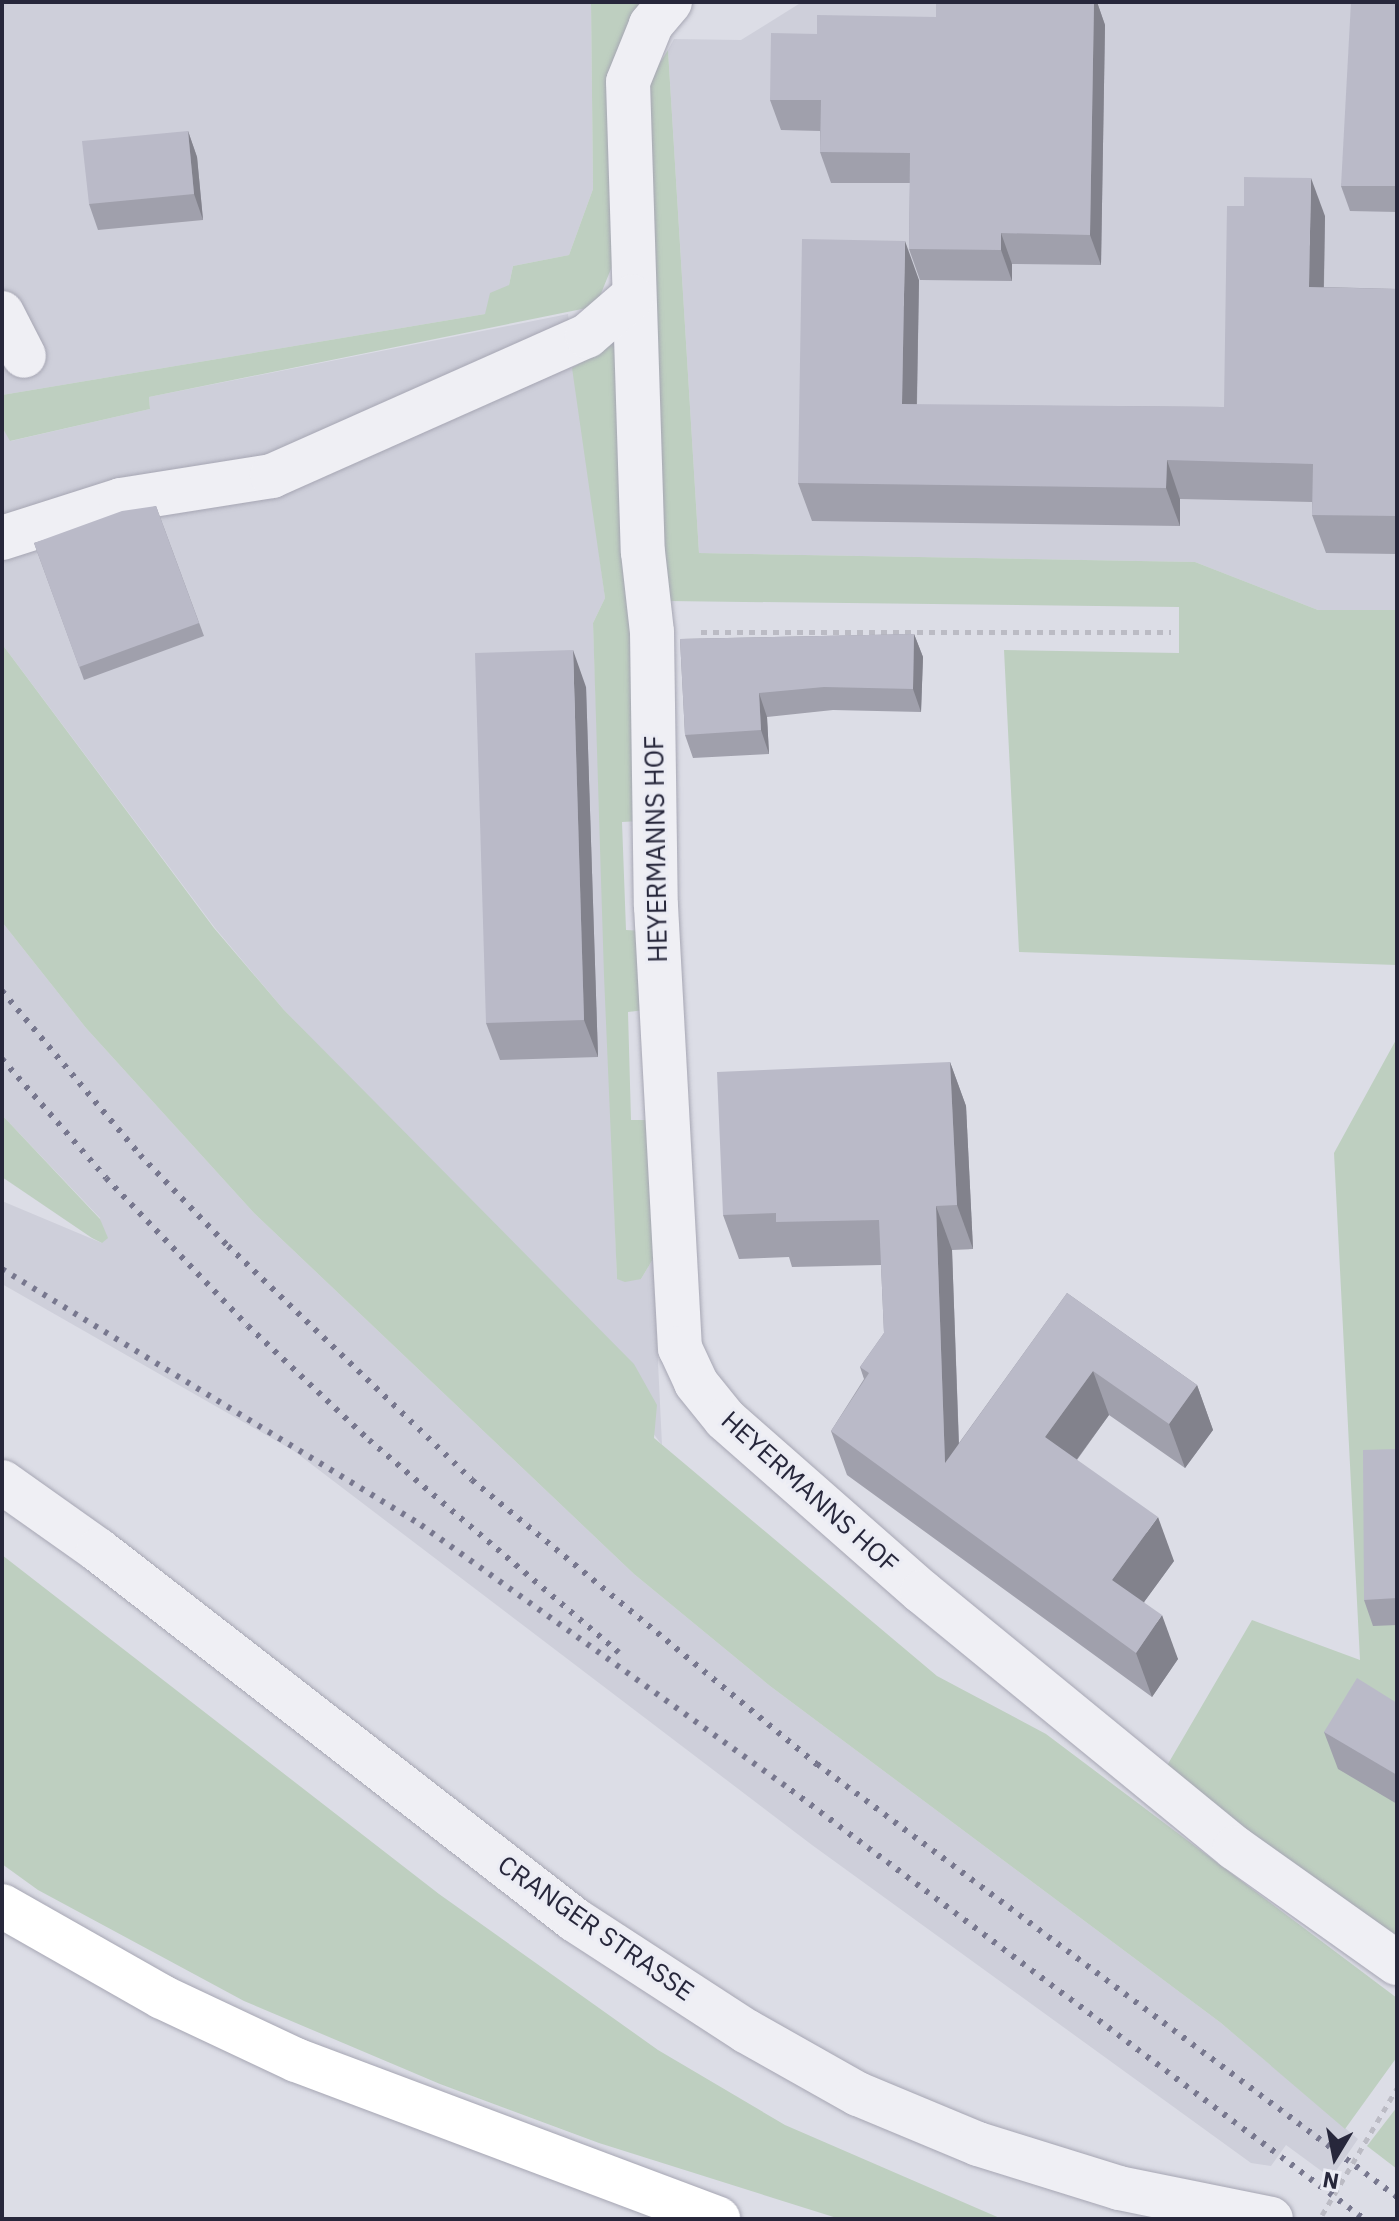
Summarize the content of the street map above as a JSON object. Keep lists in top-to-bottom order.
{
  "streets": {
    "street": ["HEYERMANNS HOF", "CRANGER STRASSE"]
  },
  "north": "bottom"
}
